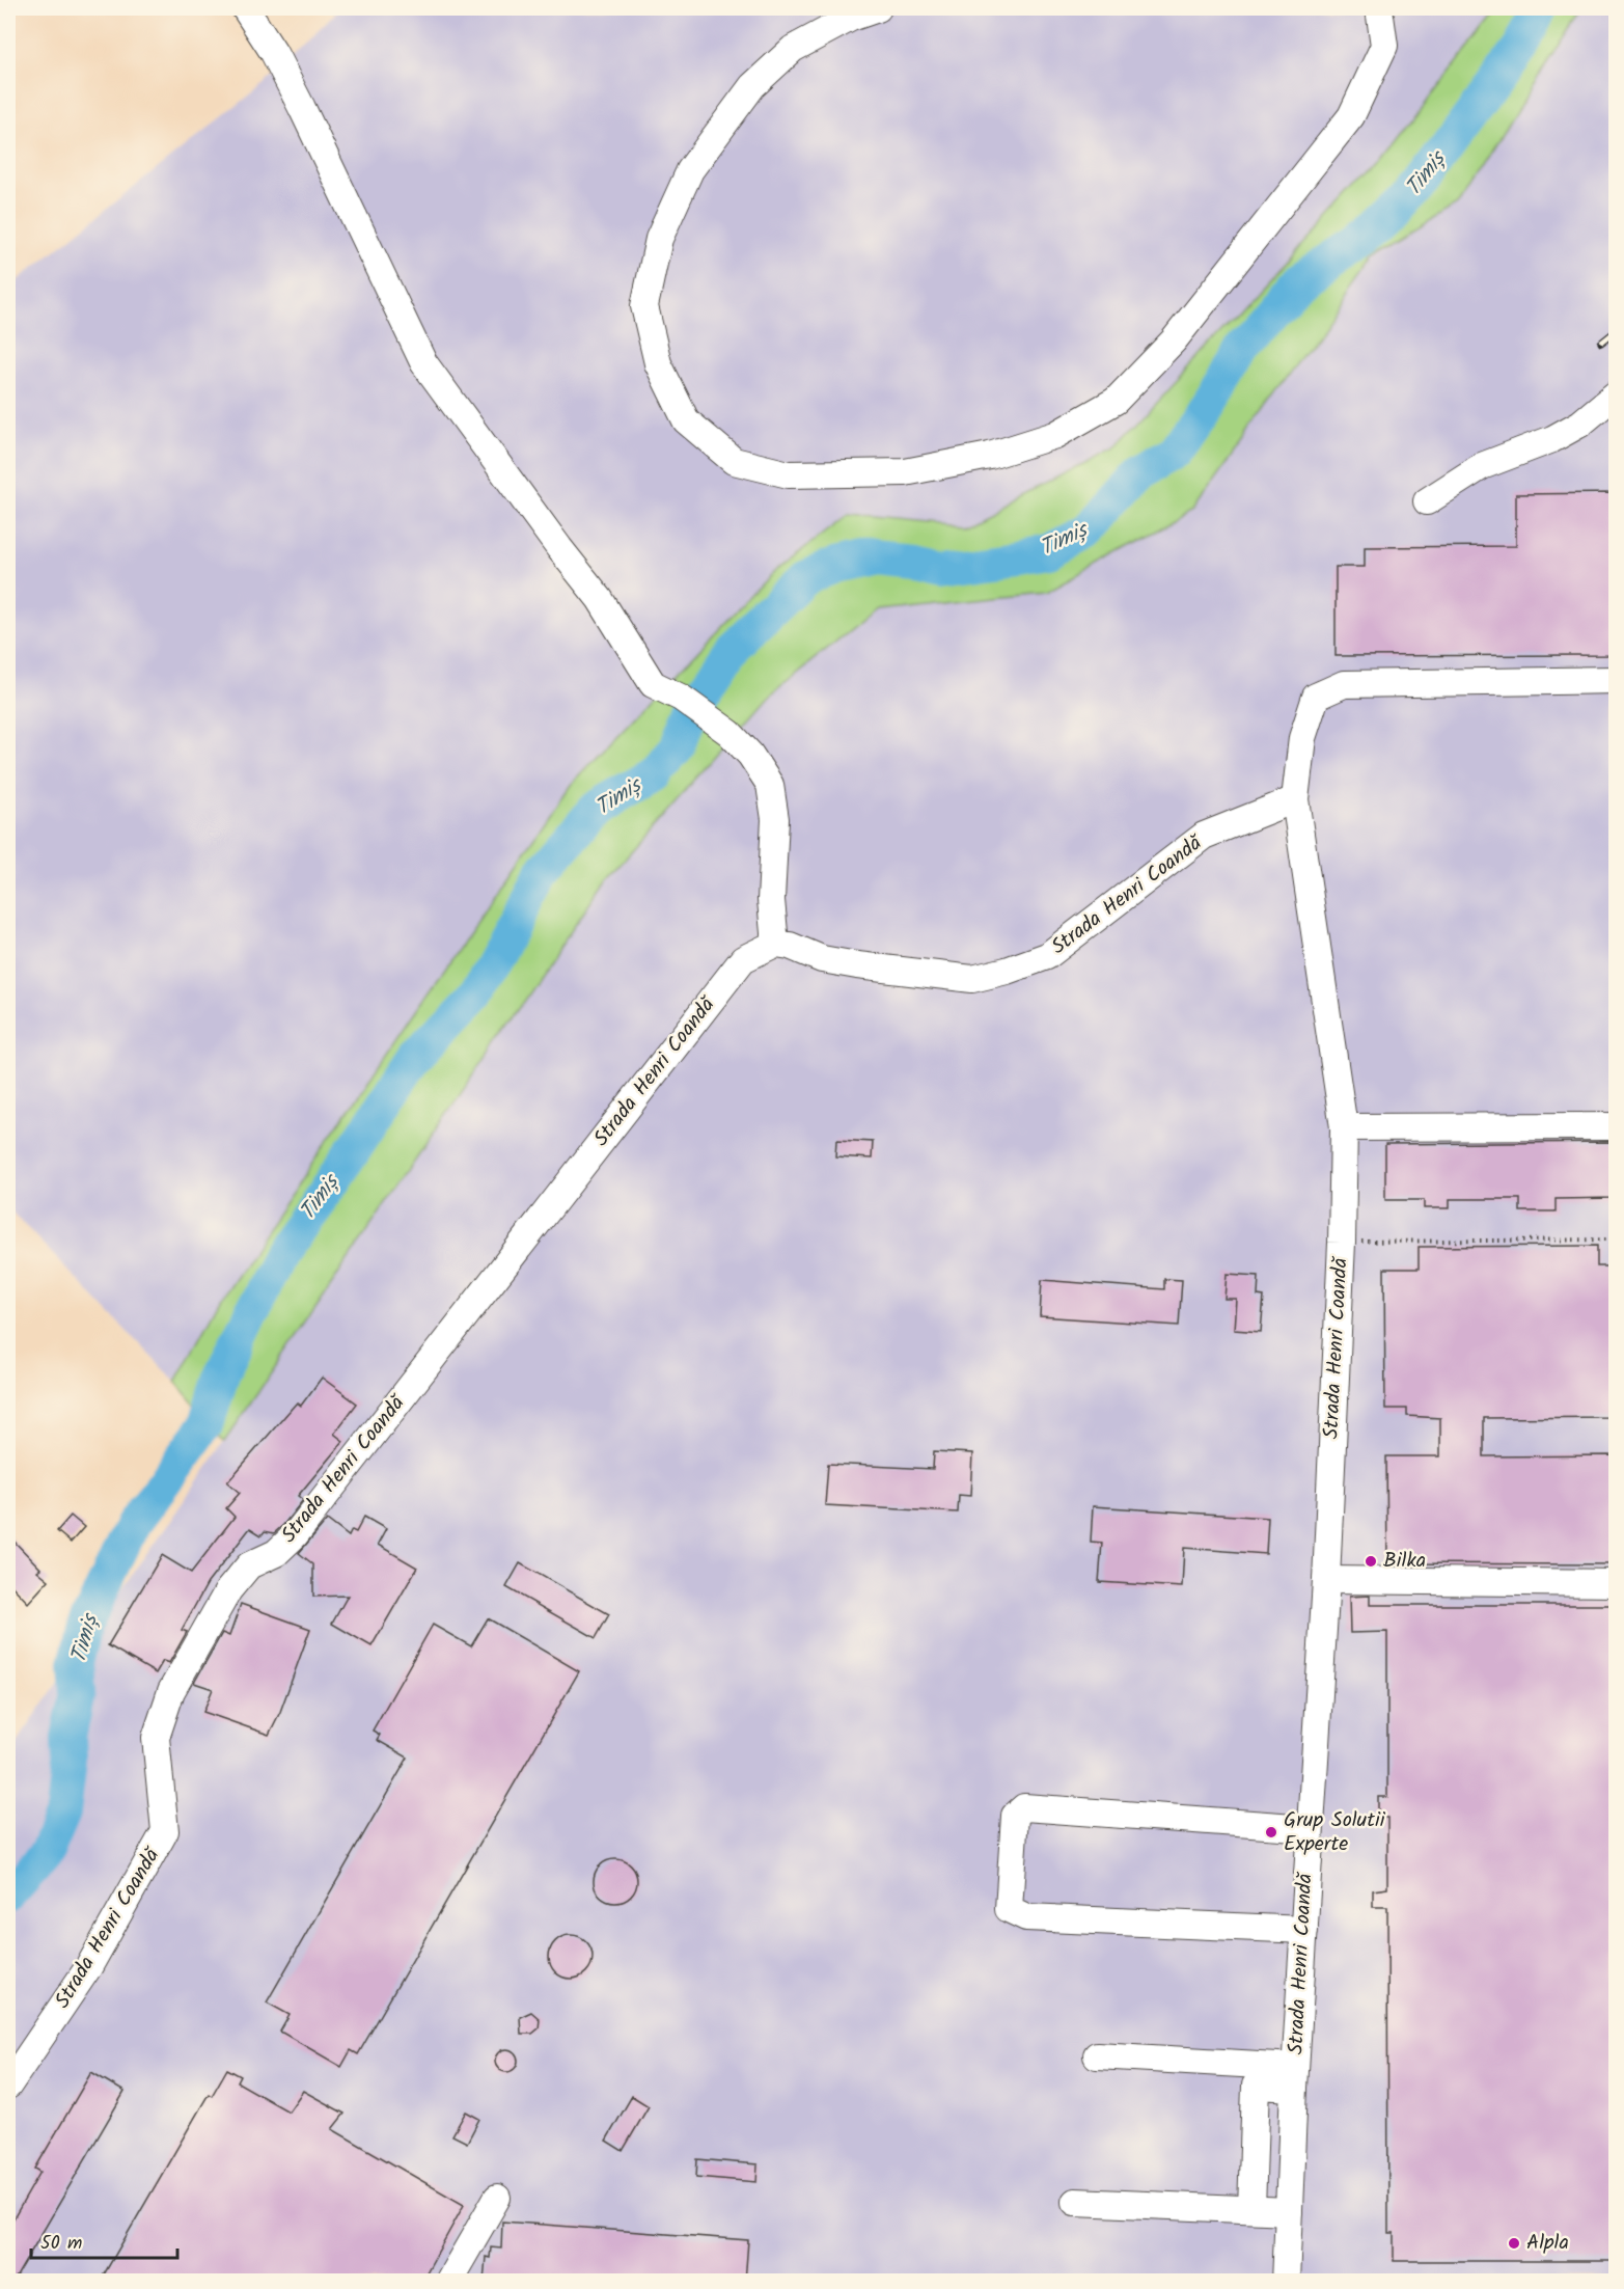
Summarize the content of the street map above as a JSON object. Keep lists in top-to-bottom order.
{
  "streets": {
    "street": ["Strada Henri Coandă"]
  },
  "water": ["Timiș"],
  "places": ["Bilka", "Grup Solutii Experte", "Alpla"],
  "scale_bar": "50 m"
}
